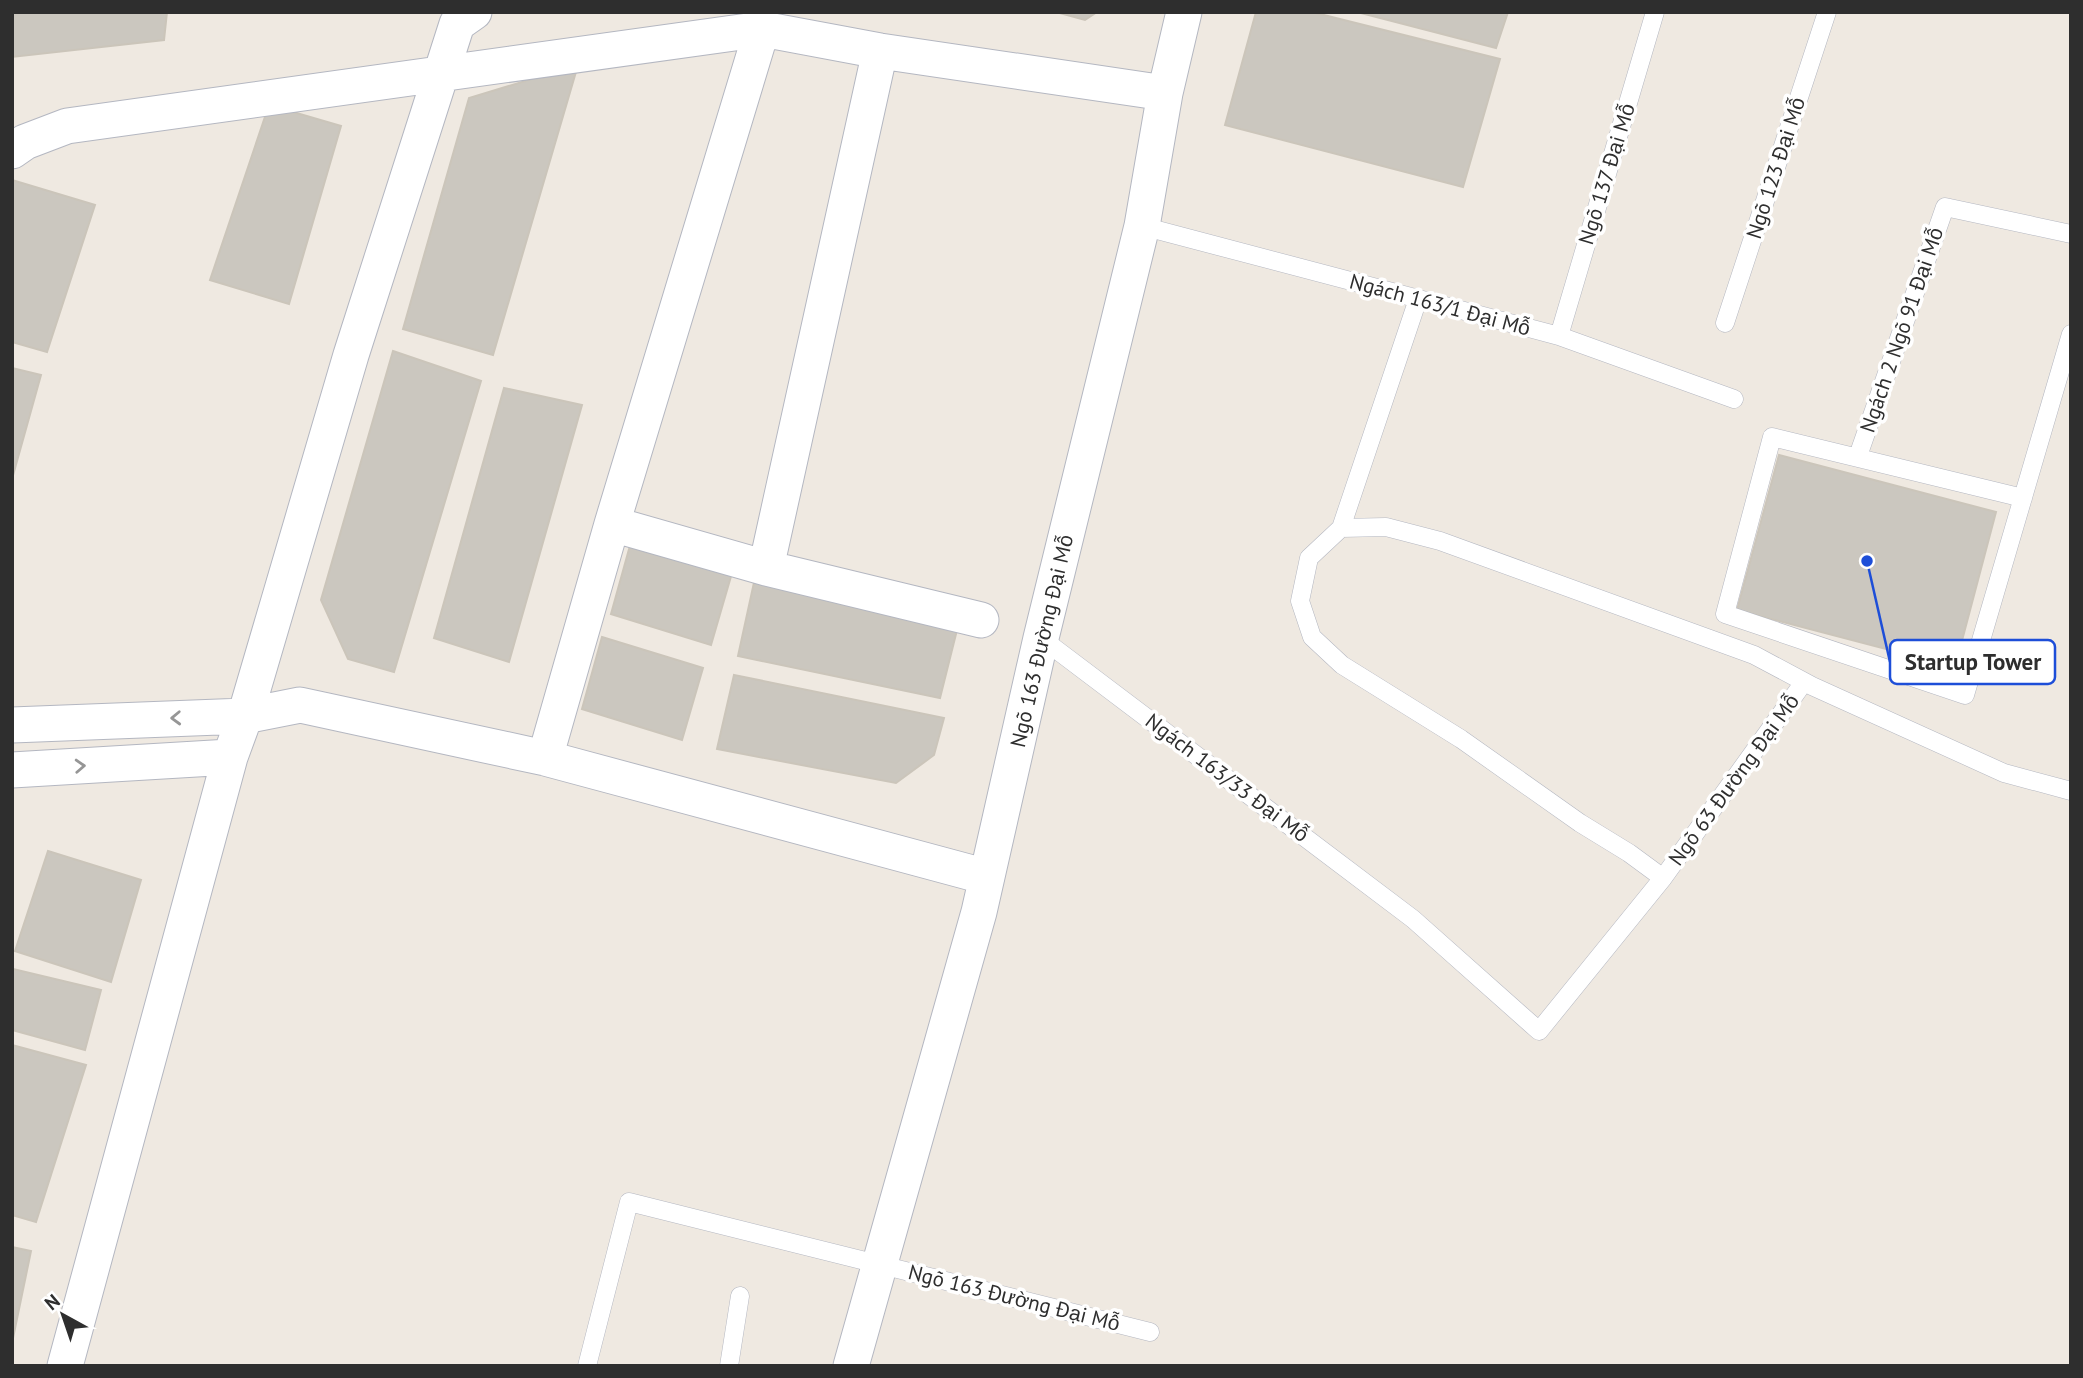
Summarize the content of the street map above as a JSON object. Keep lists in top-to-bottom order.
{
  "streets": {
    "street": ["Ngõ 163 Đường Đại Mỗ"],
    "lane": [
      "Ngõ 123 Đại Mỗ",
      "Ngõ 137 Đại Mỗ",
      "Ngách 163/1 Đại Mỗ",
      "Ngách 2 Ngõ 91 Đại Mỗ",
      "Ngách 163/33 Đại Mỗ",
      "Ngõ 63 Đường Đại Mỗ"
    ]
  },
  "crossings": [
    ["Ngõ 137 Đại Mỗ", "Ngách 163/1 Đại Mỗ"],
    ["Ngách 163/1 Đại Mỗ", "Ngõ 163 Đường Đại Mỗ"],
    ["Ngõ 163 Đường Đại Mỗ", "Ngách 163/33 Đại Mỗ"],
    ["Ngách 163/33 Đại Mỗ", "Ngõ 63 Đường Đại Mỗ"]
  ],
  "places": ["Startup Tower"],
  "north": "top left"
}
